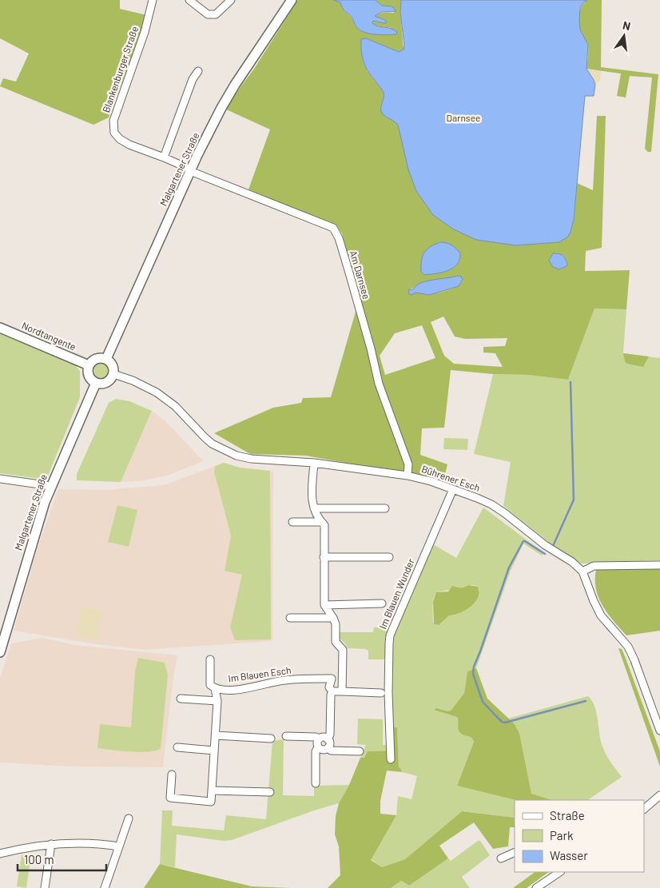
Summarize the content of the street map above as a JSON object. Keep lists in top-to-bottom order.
{
  "streets": {
    "street": [
      "Blankenburger Straße",
      "Malgartener Straße",
      "Am Darnsee",
      "Nordtangente",
      "Bührener Esch",
      "Im Blauen Wunder",
      "Im Blauen Esch"
    ]
  },
  "crossings": [
    ["Blankenburger Straße", "Malgartener Straße"],
    ["Blankenburger Straße", "Am Darnsee"],
    ["Malgartener Straße", "Am Darnsee"],
    ["Malgartener Straße", "Nordtangente"],
    ["Malgartener Straße", "Bührener Esch"],
    ["Am Darnsee", "Bührener Esch"],
    ["Nordtangente", "Bührener Esch"],
    ["Bührener Esch", "Im Blauen Wunder"]
  ],
  "parks": ["Darnsee"],
  "legend": ["Straße", "Park", "Wasser"],
  "scale_bar": "100 m",
  "north": "top"
}
